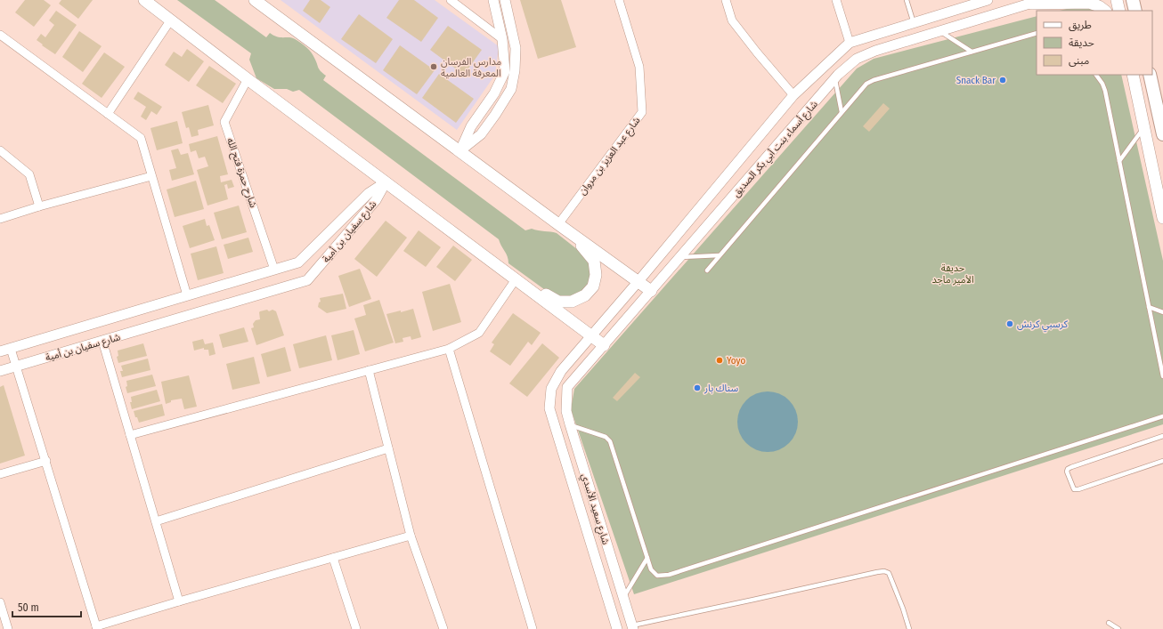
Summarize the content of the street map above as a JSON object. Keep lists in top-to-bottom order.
{
  "streets": {
    "street": [
      "شارع أسماء بنت أبي بكر الصديق",
      "شارع عبد العزيز بن مروان",
      "شارح حمزة فتح الله",
      "شارع سفيان بن أمية",
      "شارع سعيد الأسدي"
    ]
  },
  "crossings": [
    ["شارع أسماء بنت أبي بكر الصديق", "شارع سعيد الأسدي"],
    ["شارح حمزة فتح الله", "شارع سفيان بن أمية"]
  ],
  "parks": ["حديقة الأمير ماجد"],
  "places": [
    "مدارس الفرسان المعرفة العالمية",
    "Snack Bar",
    "كرسبي كرنش",
    "Yoyo",
    "سناك بار"
  ],
  "legend": ["طريق", "حديقة", "مبنى"],
  "scale_bar": "50 m"
}
